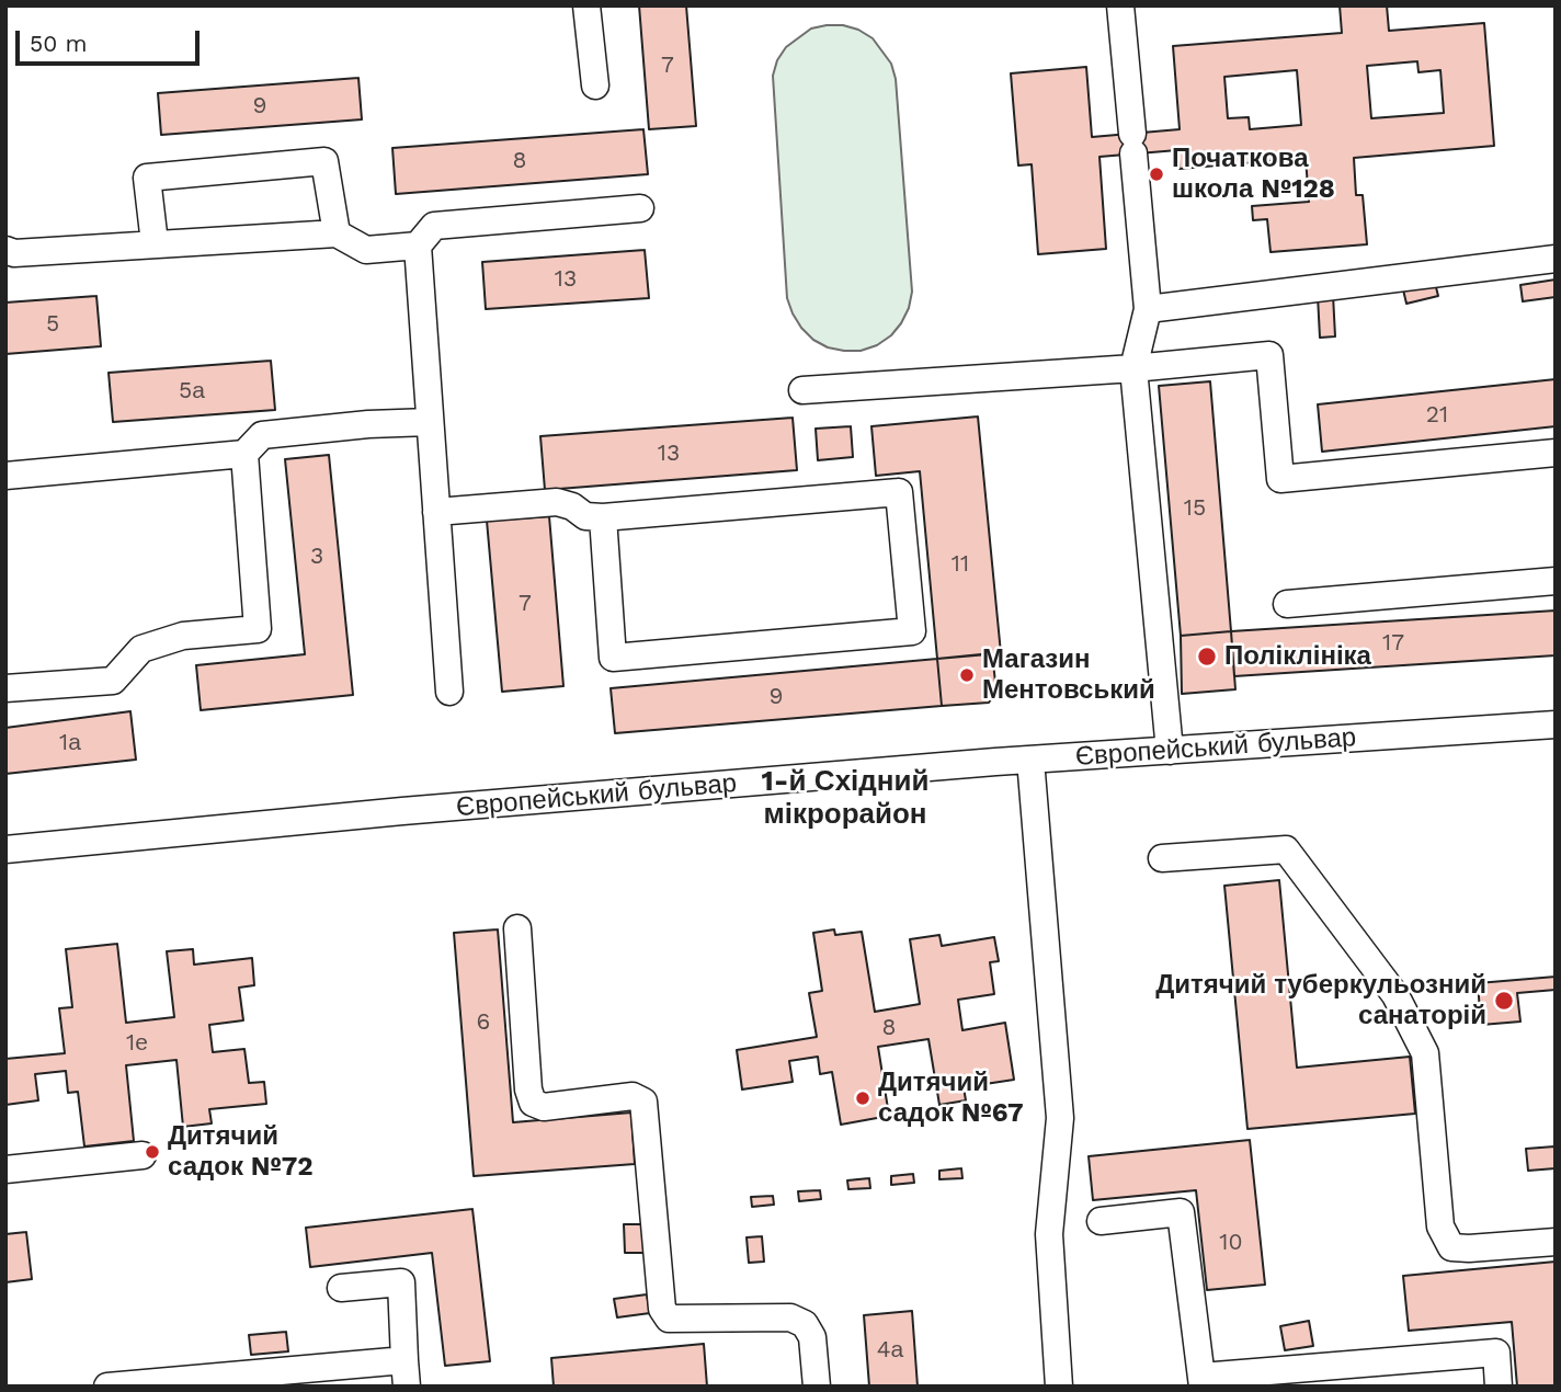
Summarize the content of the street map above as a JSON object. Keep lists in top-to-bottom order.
{
  "streets": {
    "street": ["Європейський бульвар"]
  },
  "districts": ["1-й Східний мікрорайон"],
  "places": [
    "Початкова школа №128",
    "Поліклініка",
    "Магазин Ментовський",
    "Дитячий туберкульозний санаторій",
    "Дитячий садок №67",
    "Дитячий садок №72"
  ],
  "house_numbers": [
    "7",
    "9",
    "8",
    "13",
    "5",
    "5а",
    "21",
    "13",
    "15",
    "3",
    "11",
    "7",
    "17",
    "9",
    "1а",
    "6",
    "8",
    "1е",
    "10",
    "4а"
  ],
  "scale_bar": "50 m"
}
